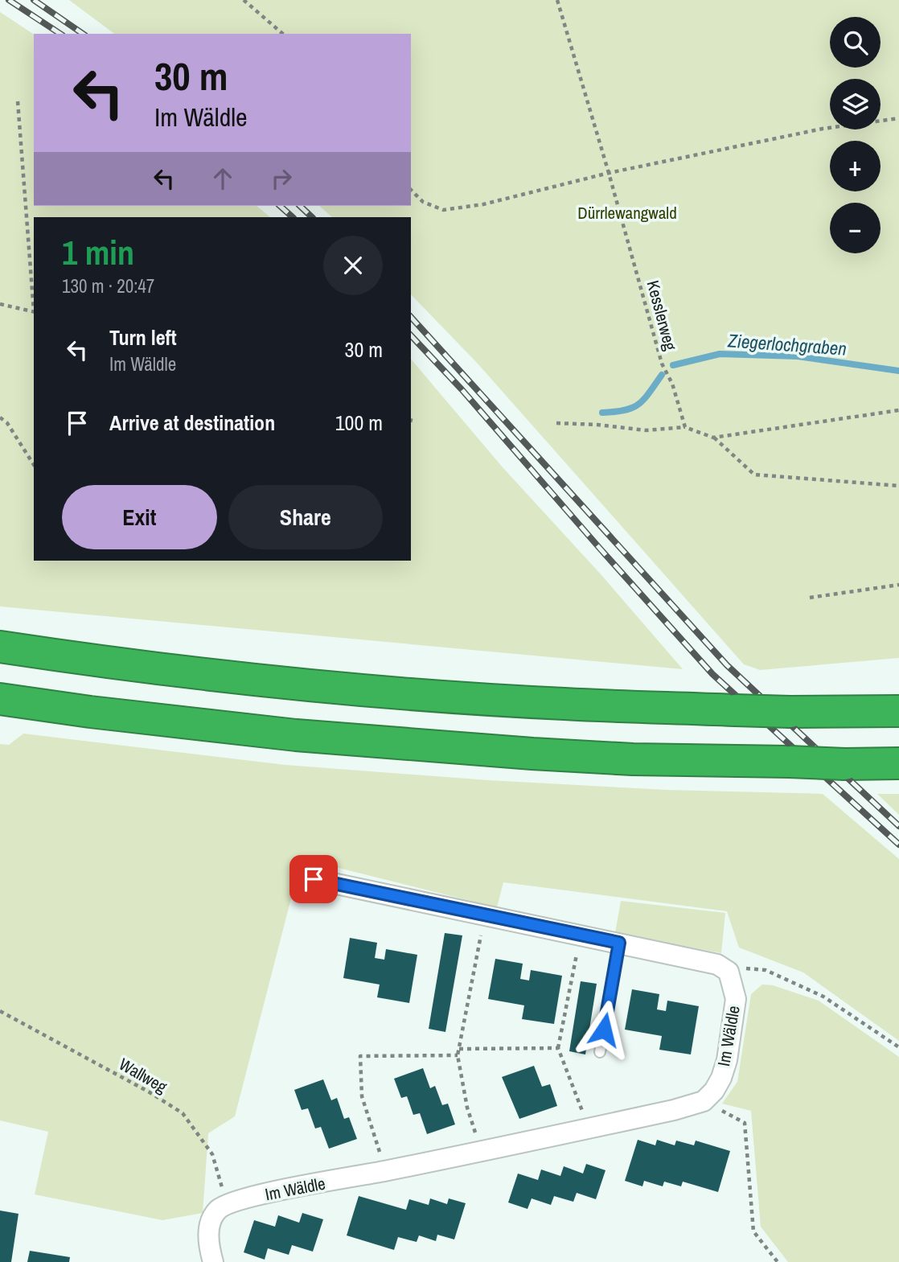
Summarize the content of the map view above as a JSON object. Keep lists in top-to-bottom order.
{
  "streets": {
    "street": ["Im Wäldle"],
    "path": ["Kesslerweg", "Wallweg"]
  },
  "crossings": [
    ["Im Wäldle", "Wallweg"]
  ],
  "water": ["Ziegerlochgraben"],
  "parks": ["Dürrlewangwald"],
  "page": {
    "map_buttons": ["+", "−"],
    "turn": ["30 m", "Im Wäldle"],
    "heading": ["1 min", "130 m · 20:47"],
    "list": [
      {
        "name": "Turn left",
        "note": "Im Wäldle",
        "value": "30 m"
      },
      {
        "name": "Arrive at destination",
        "value": "100 m"
      }
    ],
    "buttons": ["Exit", "Share"]
  }
}
